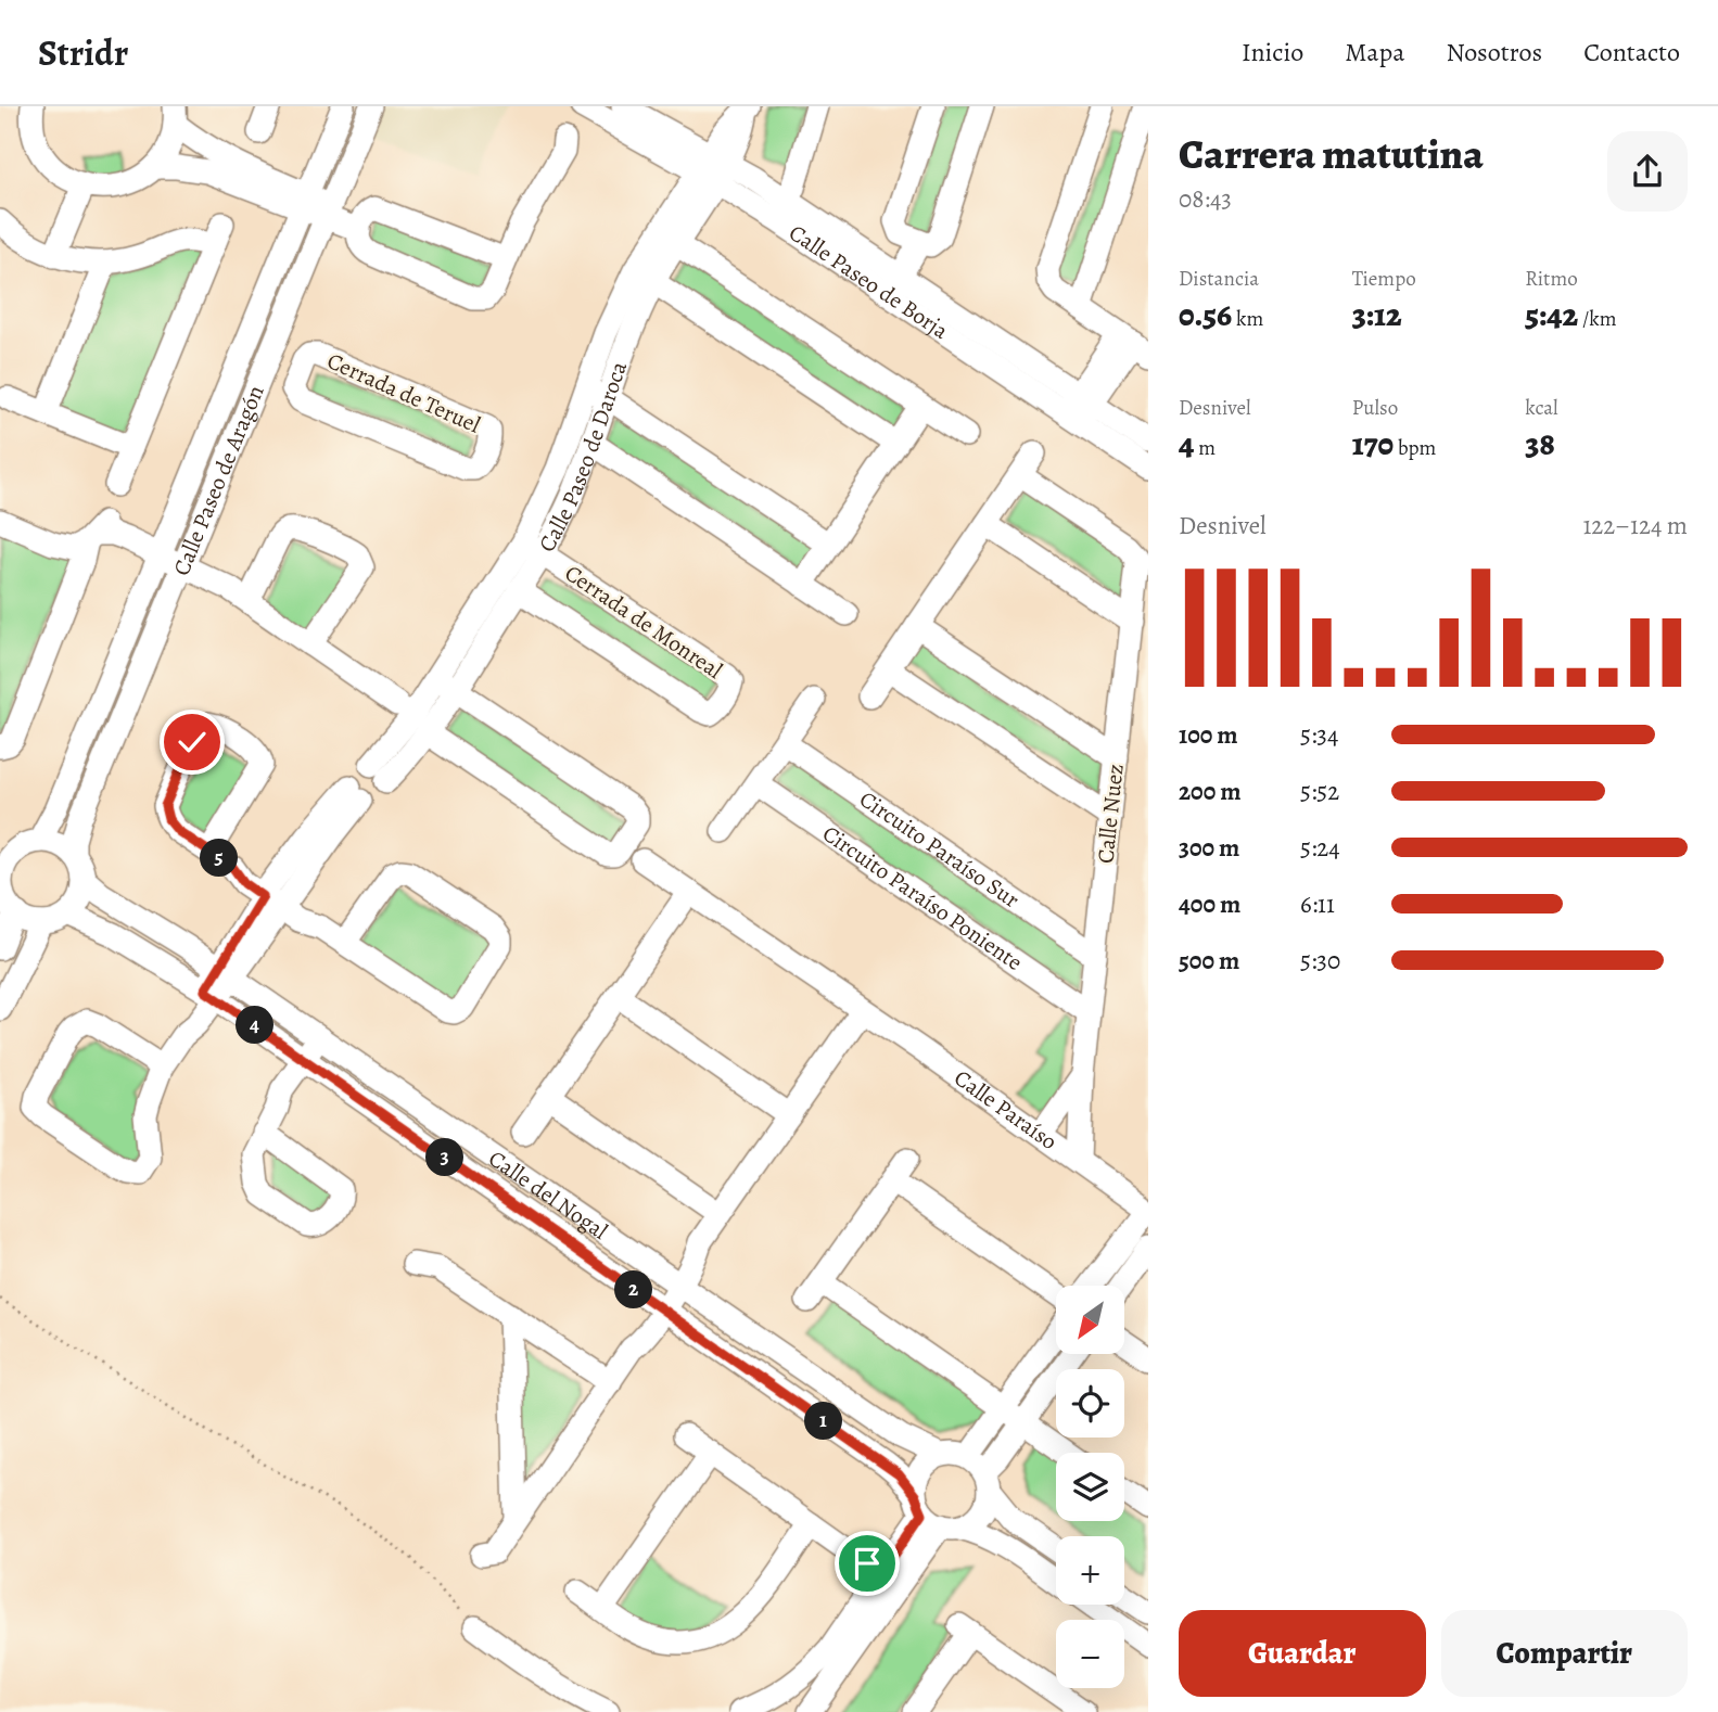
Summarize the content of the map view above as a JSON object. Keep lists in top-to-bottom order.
{
  "streets": {
    "street": [
      "Calle Paseo de Borja",
      "Cerrada de Teruel",
      "Calle Paseo de Daroca",
      "Calle Paseo de Aragón",
      "Cerrada de Monreal",
      "Calle Nuez",
      "Circuito Paraíso Sur",
      "Circuito Paraíso Poniente",
      "Calle Paraíso",
      "Calle del Nogal"
    ]
  },
  "crossings": [
    ["Calle Paseo de Borja", "Calle Paseo de Daroca"],
    ["Cerrada de Teruel", "Calle Paseo de Aragón"],
    ["Calle Paseo de Daroca", "Cerrada de Monreal"],
    ["Calle Paseo de Aragón", "Calle del Nogal"],
    ["Calle Nuez", "Circuito Paraíso Sur"],
    ["Calle Nuez", "Circuito Paraíso Poniente"],
    ["Calle Nuez", "Calle Paraíso"]
  ],
  "north": "bottom left",
  "page": {
    "header": "Stridr",
    "nav": [
      "Inicio",
      "Mapa",
      "Nosotros",
      "Contacto"
    ],
    "heading": ["Carrera matutina", "08:43"],
    "stats": [
      ["Distancia", "0.56 km"],
      ["Tiempo", "3:12"],
      ["Ritmo", "5:42 /km"],
      ["Desnivel", "4 m"],
      ["Pulso", "170 bpm"],
      ["kcal", "38"]
    ],
    "chart": ["Desnivel", "122–124 m"],
    "list": [
      {
        "name": "100 m",
        "note": "5:34"
      },
      {
        "name": "200 m",
        "note": "5:52"
      },
      {
        "name": "300 m",
        "note": "5:24"
      },
      {
        "name": "400 m",
        "note": "6:11"
      },
      {
        "name": "500 m",
        "note": "5:30"
      }
    ],
    "pins": [
      "5",
      "4",
      "3",
      "2",
      "1"
    ],
    "map_buttons": ["+", "−"],
    "buttons": ["Guardar", "Compartir"]
  }
}
